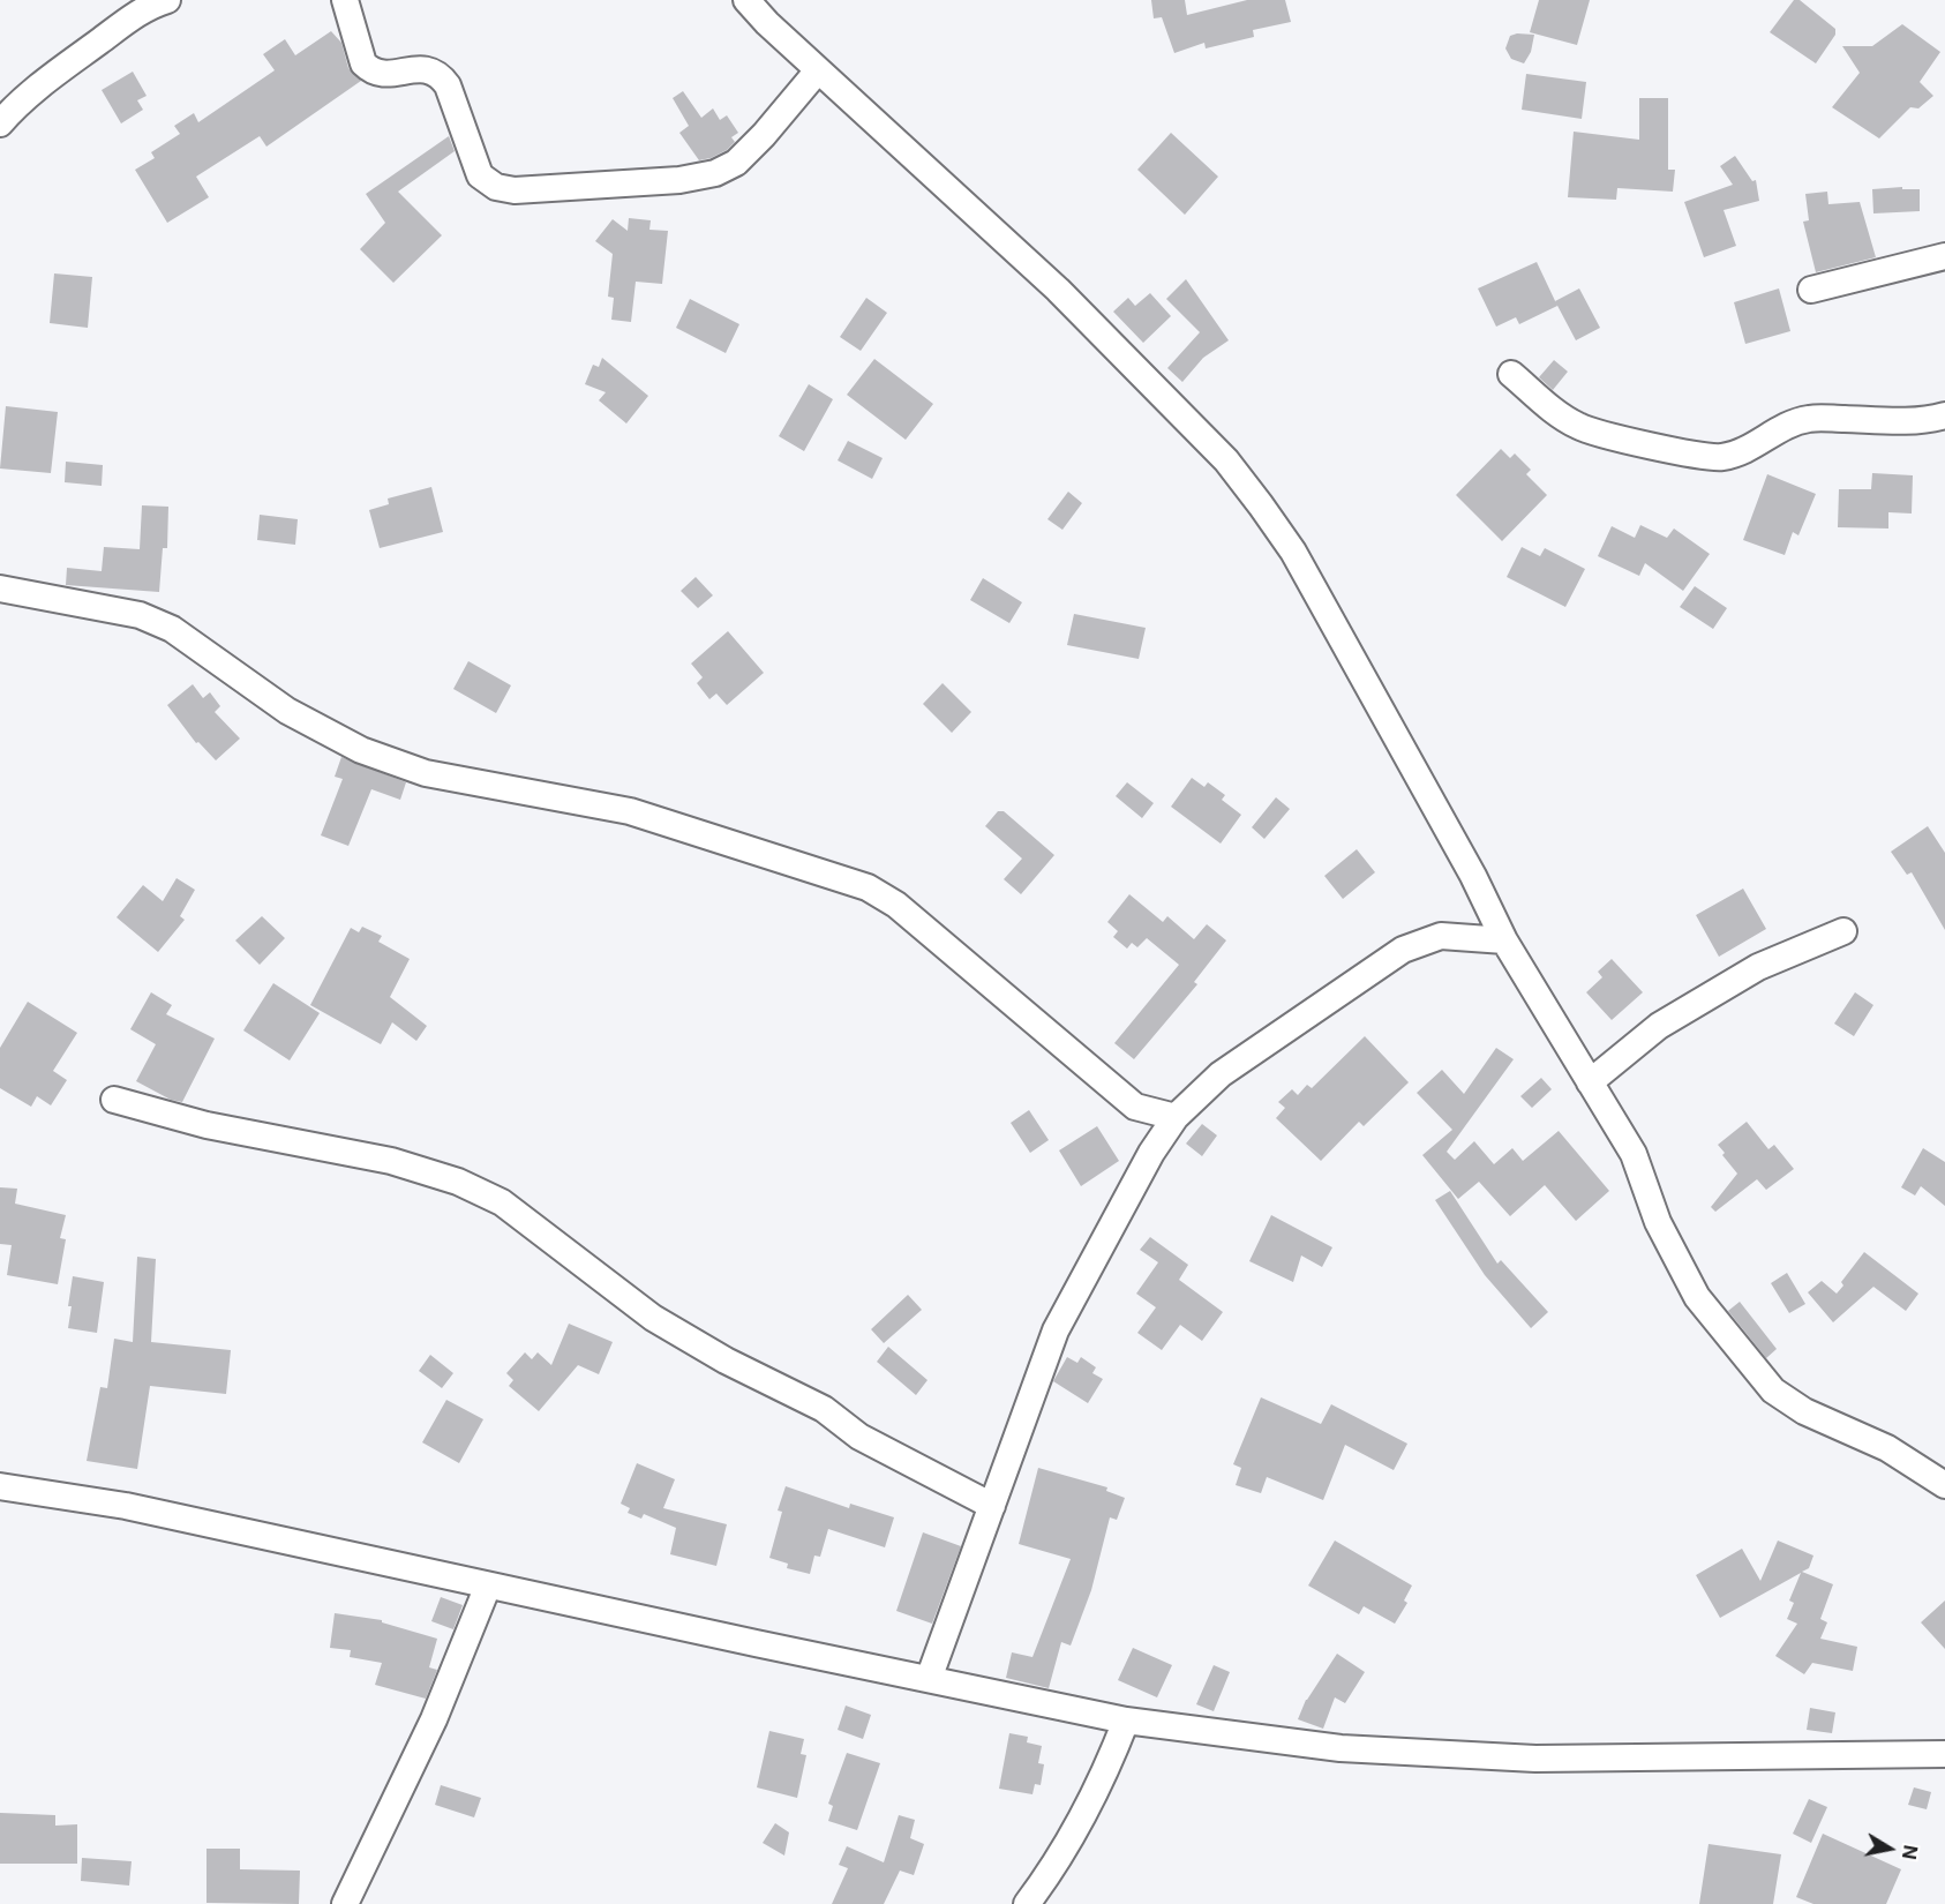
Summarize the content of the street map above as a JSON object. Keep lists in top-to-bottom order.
{
  "north": "right"
}
